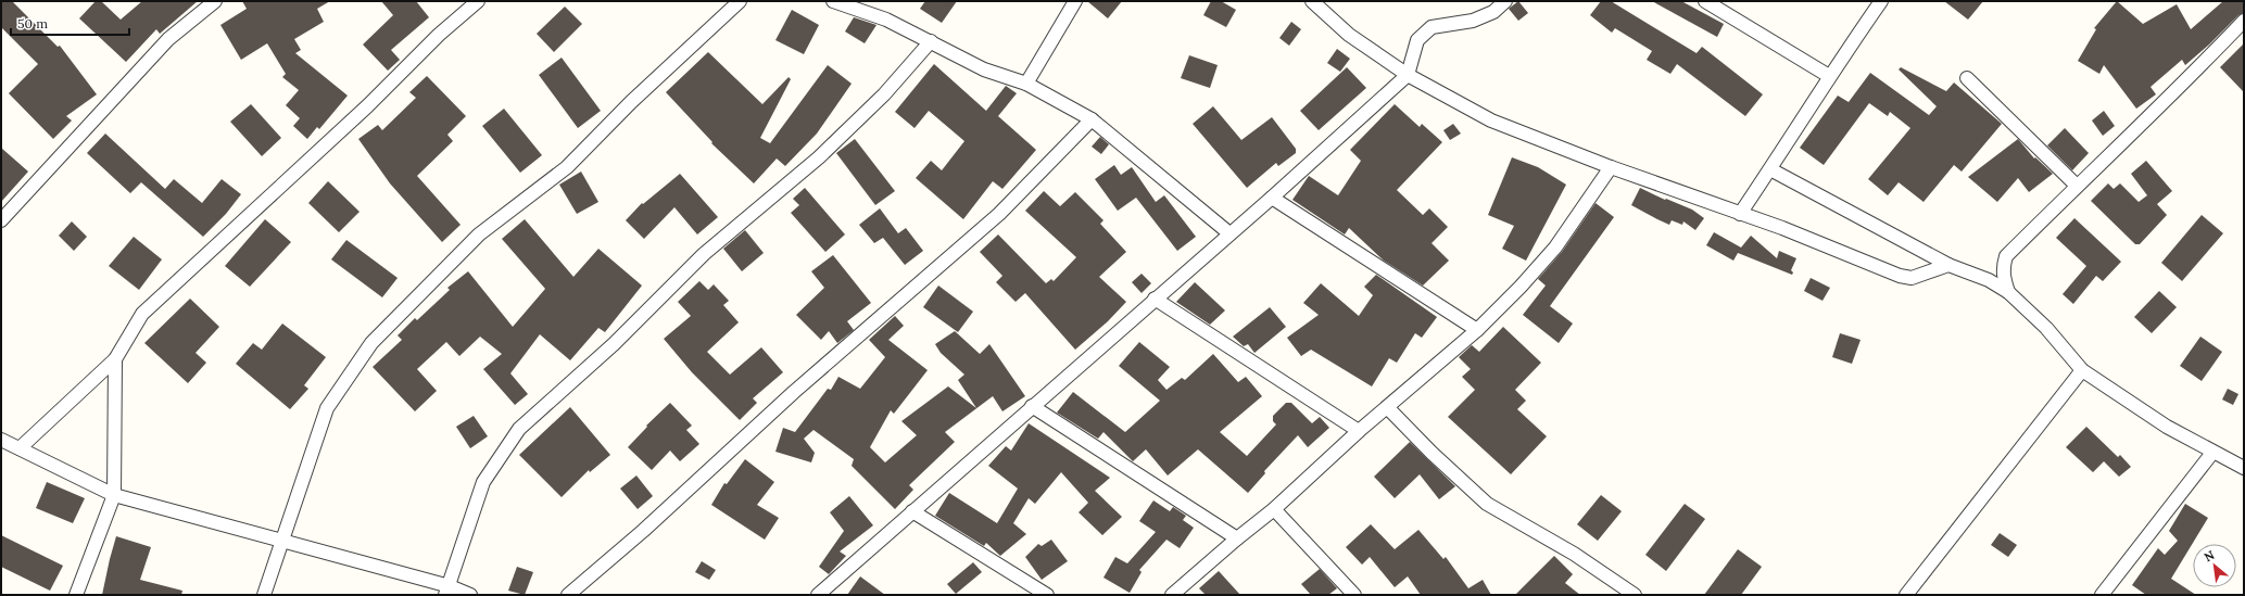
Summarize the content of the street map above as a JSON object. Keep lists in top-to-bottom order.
{
  "scale_bar": "50 m",
  "north": "top left"
}
